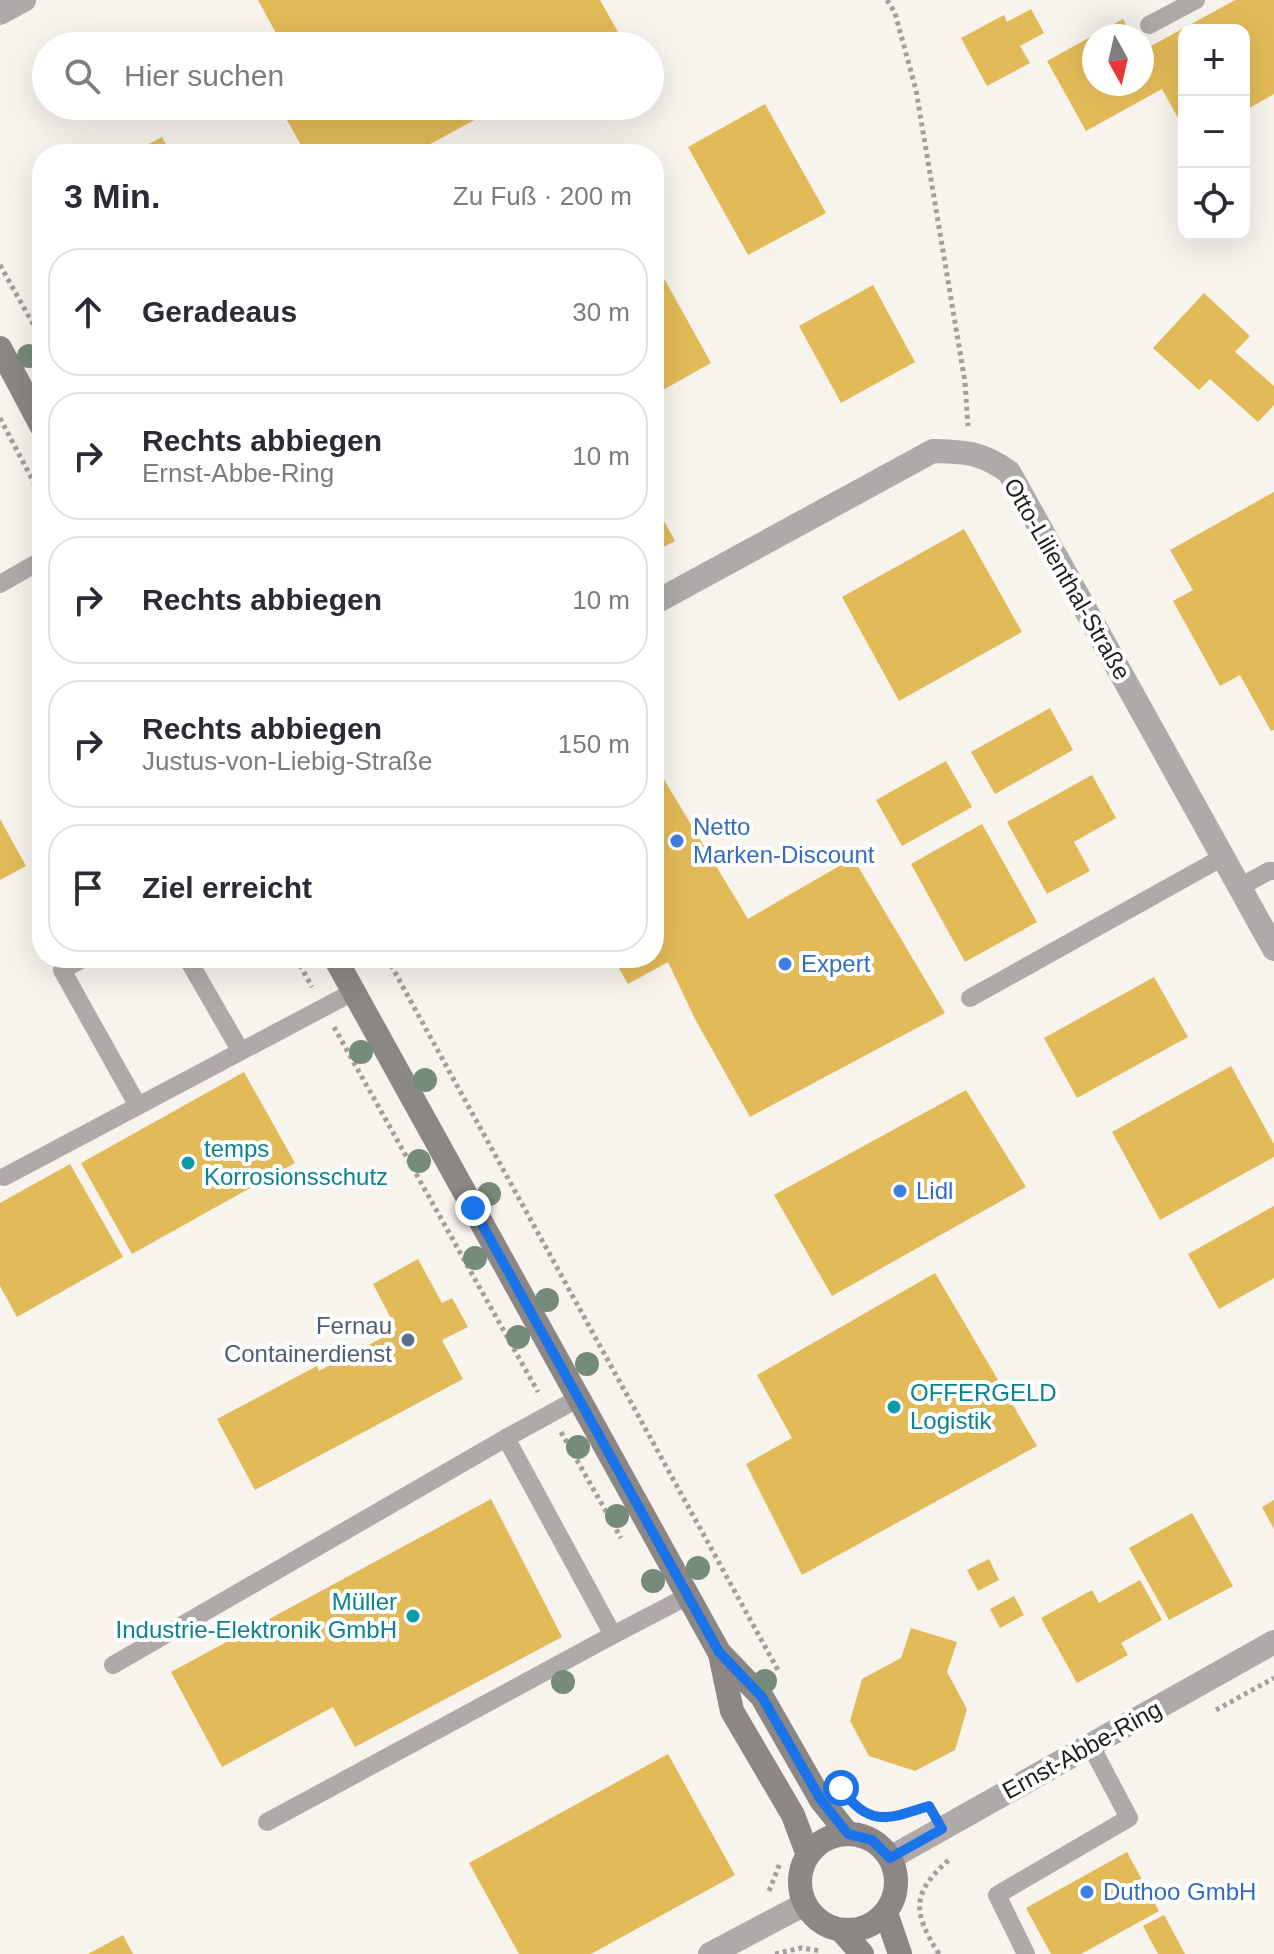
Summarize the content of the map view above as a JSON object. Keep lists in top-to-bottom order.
{
  "streets": {
    "street": ["Otto-Lilienthal-Straße", "Ernst-Abbe-Ring"]
  },
  "places": [
    "Netto Marken-Discount",
    "Expert",
    "temps Korrosionsschutz",
    "Lidl",
    "Fernau Containerdienst",
    "OFFERGELD Logistik",
    "Müller Industrie-Elektronik GmbH",
    "Duthoo GmbH"
  ],
  "north": "bottom",
  "page": {
    "map_buttons": ["+", "−"],
    "search": "Hier suchen",
    "heading": ["3 Min.", "Zu Fuß · 200 m"],
    "list": [
      ["Geradeaus", "30 m"],
      ["Rechts abbiegen", "Ernst-Abbe-Ring", "10 m"],
      ["Rechts abbiegen", "10 m"],
      ["Rechts abbiegen", "Justus-von-Liebig-Straße", "150 m"],
      "Ziel erreicht"
    ]
  }
}
